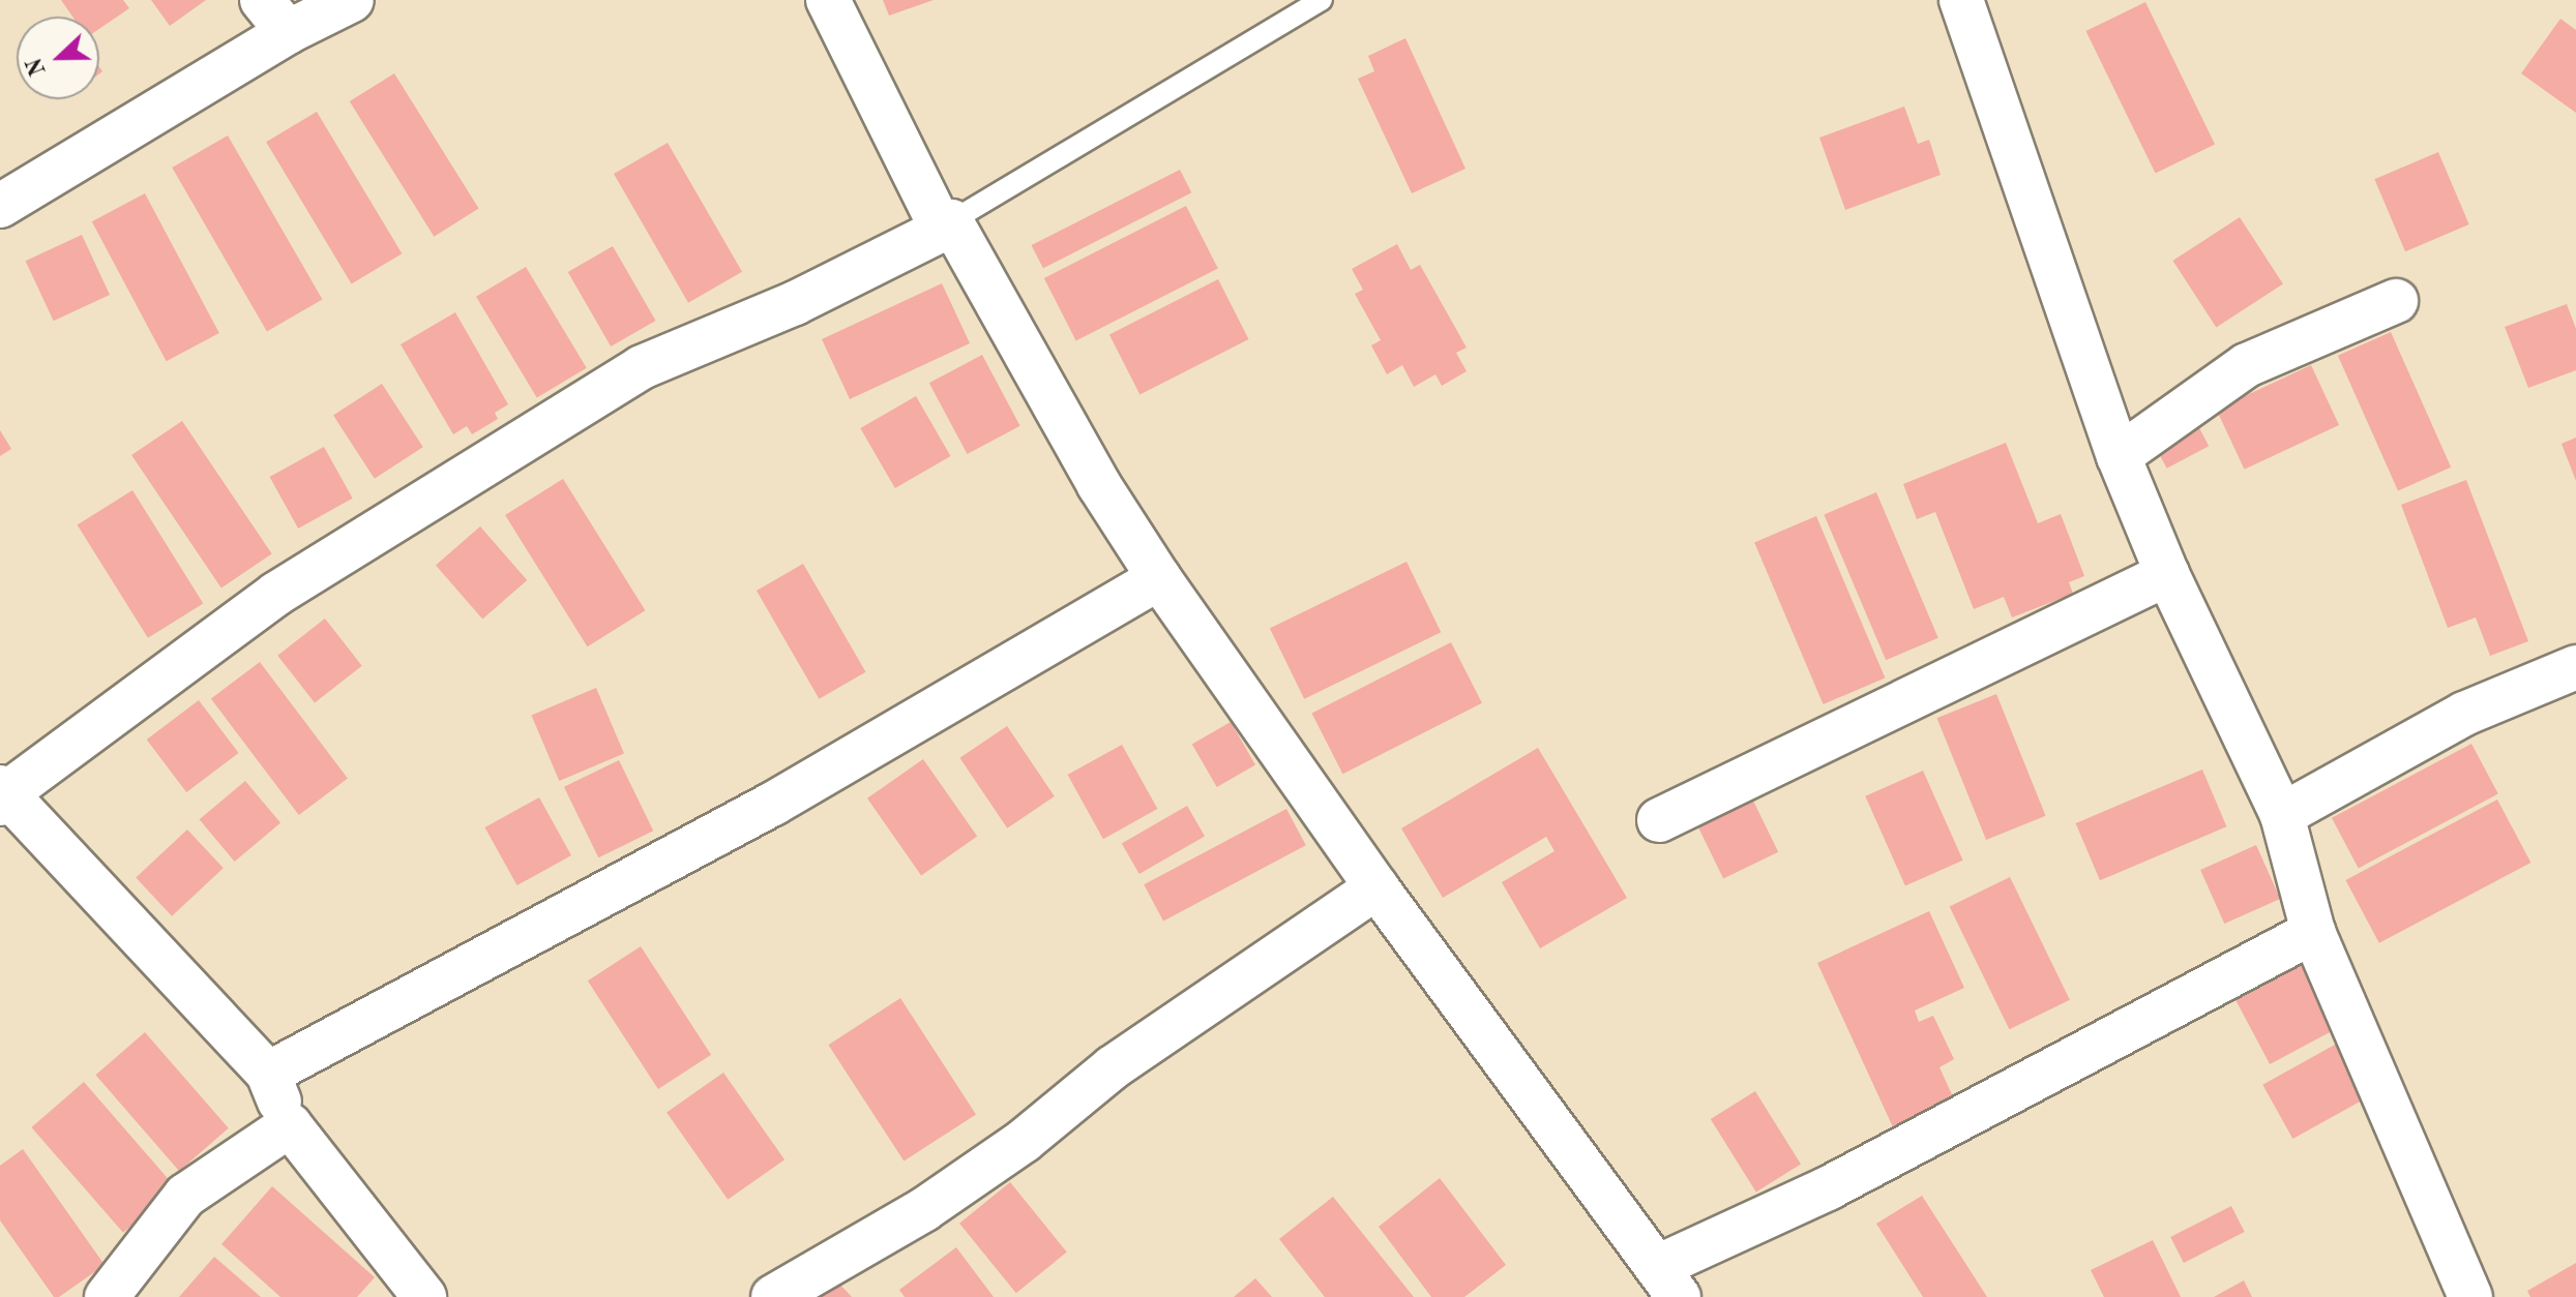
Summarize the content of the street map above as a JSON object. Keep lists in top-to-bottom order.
{
  "north": "left"
}
